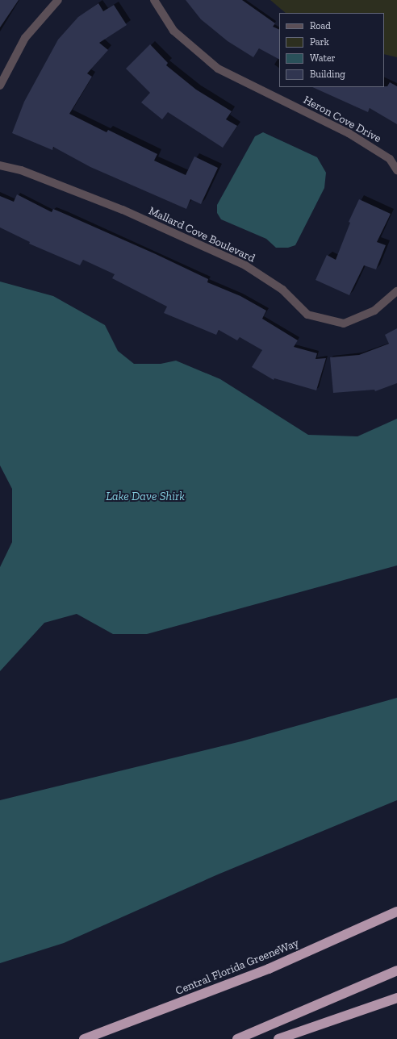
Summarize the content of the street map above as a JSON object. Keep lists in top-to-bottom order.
{
  "streets": {
    "highway": ["Central Florida GreeneWay"],
    "street": ["Heron Cove Drive", "Mallard Cove Boulevard"]
  },
  "water": ["Lake Dave Shirk"],
  "legend": [
    "Road",
    "Park",
    "Water",
    "Building"
  ]
}
